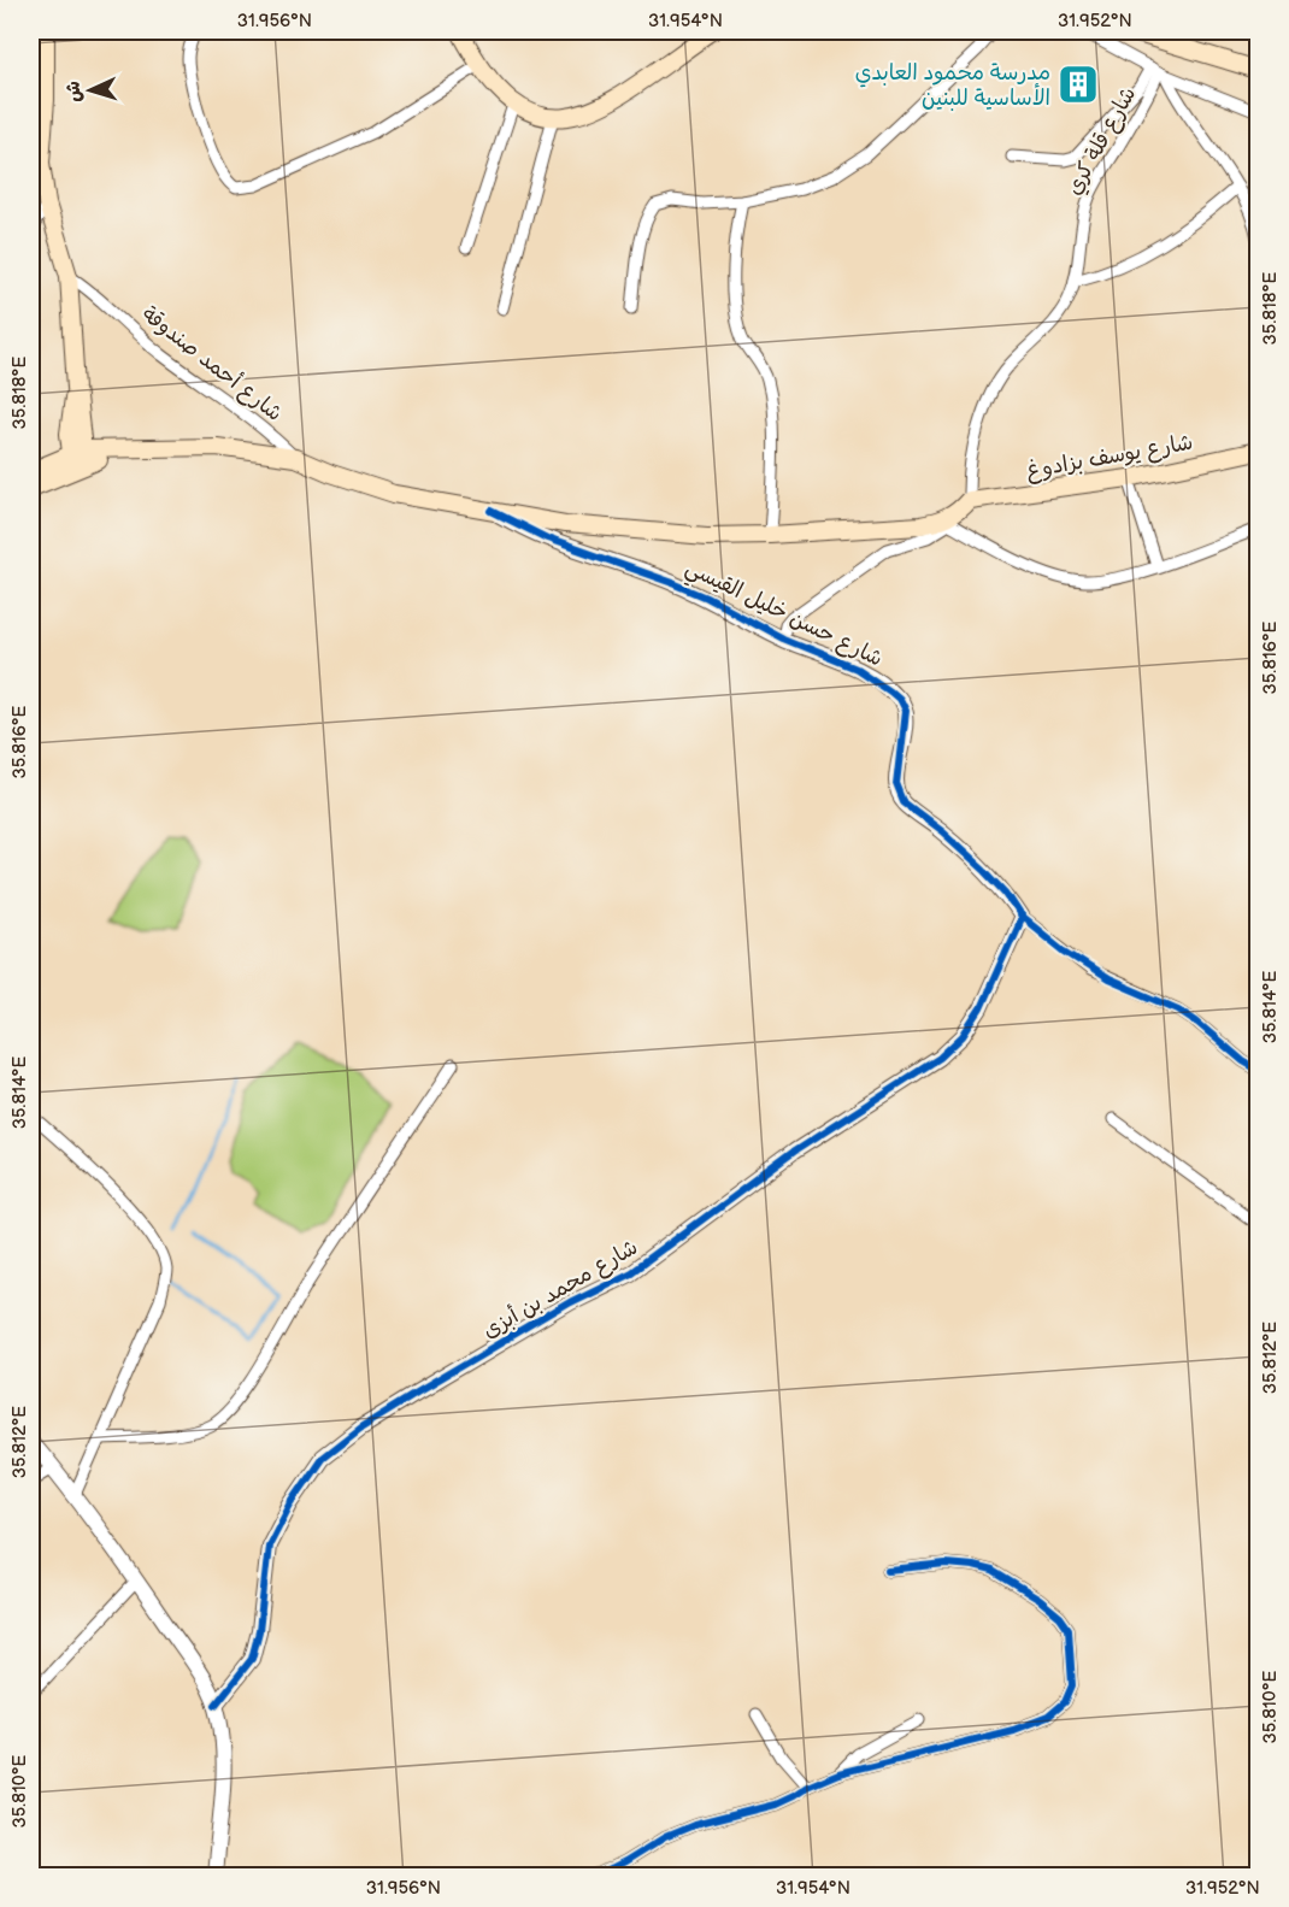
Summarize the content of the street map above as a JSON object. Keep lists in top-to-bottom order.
{
  "streets": {
    "main road": ["شارع يوسف بزادوغ", "شارع حسن خليل القيسي"],
    "street": ["شارع قلة كري", "شارع أحمد صندوقة", "شارع محمد بن أبزى"]
  },
  "crossings": [
    ["شارع قلة كري", "شارع يوسف بزادوغ"],
    ["شارع أحمد صندوقة", "شارع حسن خليل القيسي"],
    ["شارع حسن خليل القيسي", "شارع محمد بن أبزى"]
  ],
  "places": {
    "building": ["مدرسة محمود العابدي الأساسية للبنين"]
  },
  "north": "left",
  "coordinates": [
    "31.956°N",
    "31.954°N",
    "31.952°N",
    "35.818°E",
    "35.816°E",
    "35.814°E",
    "35.812°E",
    "35.810°E"
  ]
}
